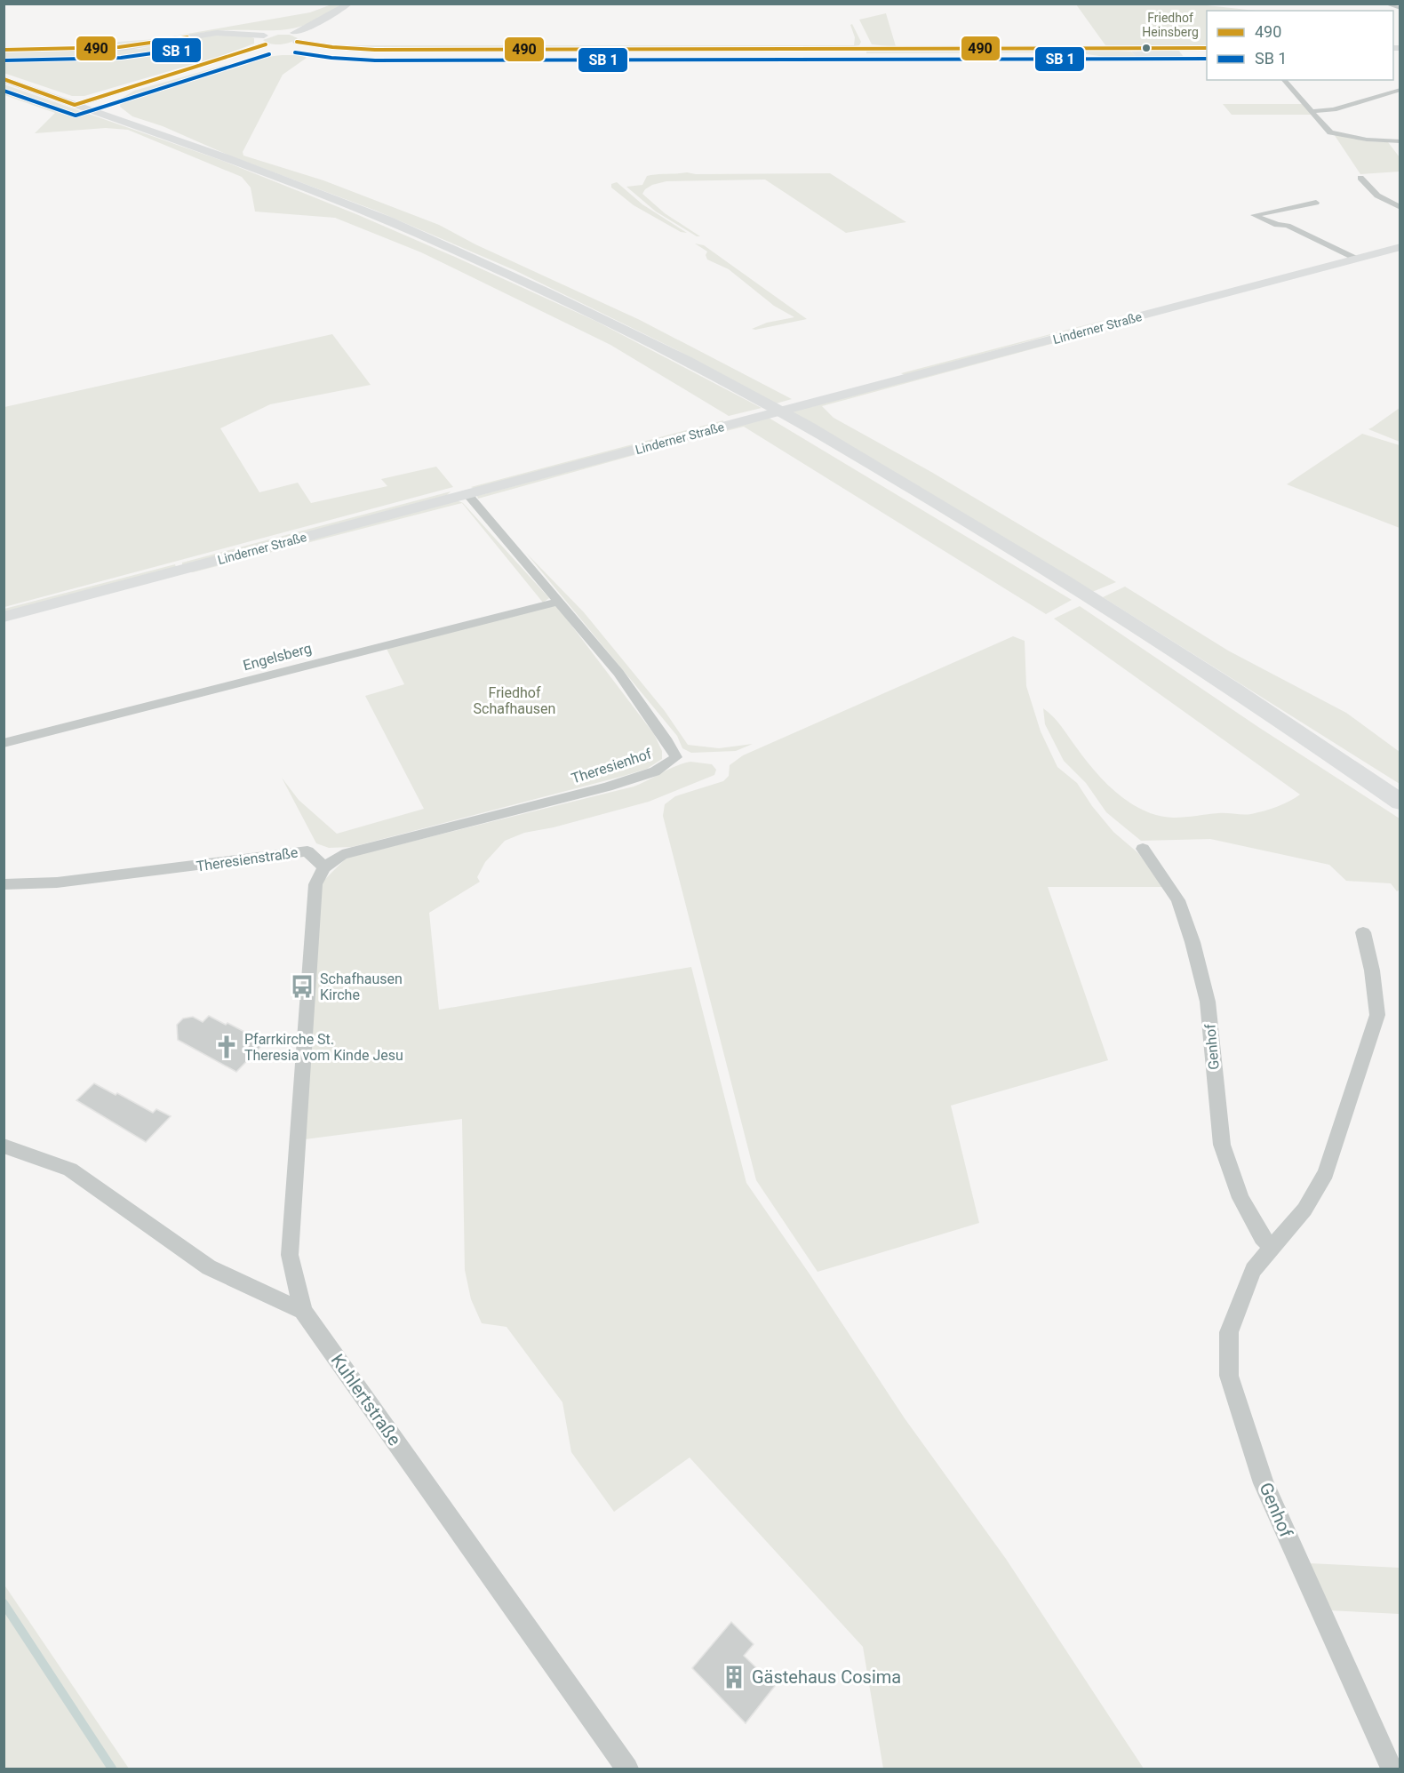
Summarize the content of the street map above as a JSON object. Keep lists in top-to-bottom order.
{
  "streets": {
    "main road": ["Linderner Straße"],
    "street": [
      "Engelsberg",
      "Theresienhof",
      "Theresienstraße",
      "Genhof",
      "Kuhlertstraße"
    ]
  },
  "crossings": [
    ["Linderner Straße", "Theresienhof"],
    ["Engelsberg", "Theresienhof"],
    ["Theresienhof", "Theresienstraße"]
  ],
  "parks": ["Friedhof Heinsberg", "Friedhof Schafhausen"],
  "places": {
    "bus stop": ["Schafhausen Kirche"],
    "church": ["Pfarrkirche St. Theresia vom Kinde Jesu"],
    "building": ["Gästehaus Cosima"]
  },
  "lines": ["transit line 490"],
  "legend": ["490", "SB 1"]
}
